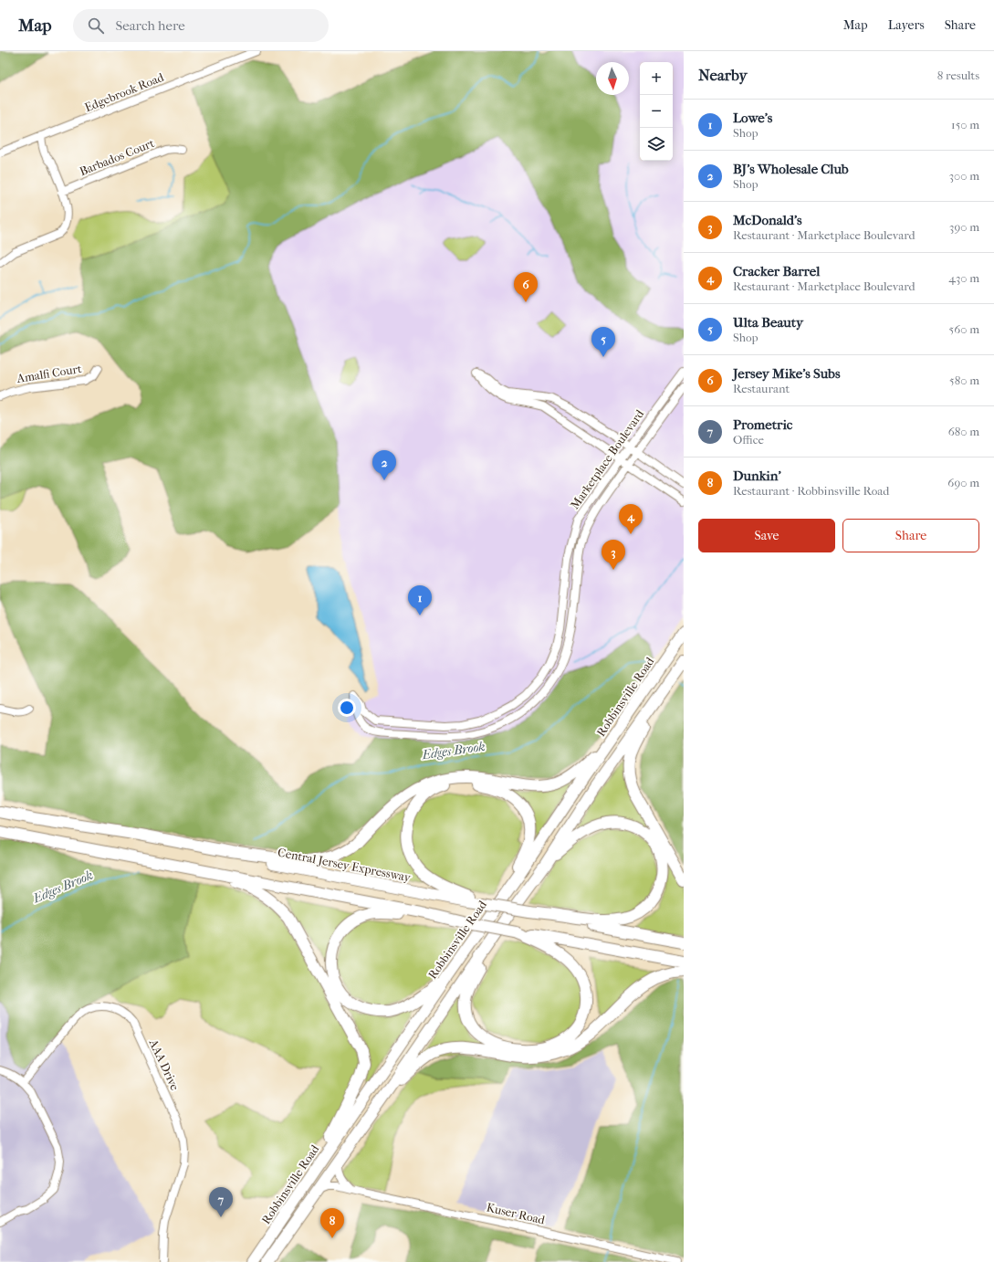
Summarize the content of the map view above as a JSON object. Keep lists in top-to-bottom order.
{
  "streets": {
    "highway": ["Robbinsville Road", "Central Jersey Expressway"],
    "street": [
      "Edgebrook Road",
      "Barbados Court",
      "Amalfi Court",
      "Marketplace Boulevard",
      "AAA Drive",
      "Kuser Road"
    ]
  },
  "water": ["Edges Brook"],
  "north": "bottom",
  "page": {
    "header": "Map",
    "search": "Search here",
    "nav": ["Map", "Layers", "Share"],
    "heading": ["Nearby", "8 results"],
    "map_buttons": ["+", "−"],
    "list": [
      {
        "mark": "1",
        "name": "Lowe's",
        "note": "Shop",
        "value": "150 m"
      },
      {
        "mark": "2",
        "name": "BJ's Wholesale Club",
        "note": "Shop",
        "value": "300 m"
      },
      {
        "mark": "3",
        "name": "McDonald's",
        "note": "Restaurant · Marketplace Boulevard",
        "value": "390 m"
      },
      {
        "mark": "4",
        "name": "Cracker Barrel",
        "note": "Restaurant · Marketplace Boulevard",
        "value": "430 m"
      },
      {
        "mark": "5",
        "name": "Ulta Beauty",
        "note": "Shop",
        "value": "560 m"
      },
      {
        "mark": "6",
        "name": "Jersey Mike's Subs",
        "note": "Restaurant",
        "value": "580 m"
      },
      {
        "mark": "7",
        "name": "Prometric",
        "note": "Office",
        "value": "680 m"
      },
      {
        "mark": "8",
        "name": "Dunkin'",
        "note": "Restaurant · Robbinsville Road",
        "value": "690 m"
      }
    ],
    "pins": [
      "6",
      "5",
      "2",
      "4",
      "3",
      "1",
      "7",
      "8"
    ],
    "buttons": ["Save", "Share"]
  }
}
